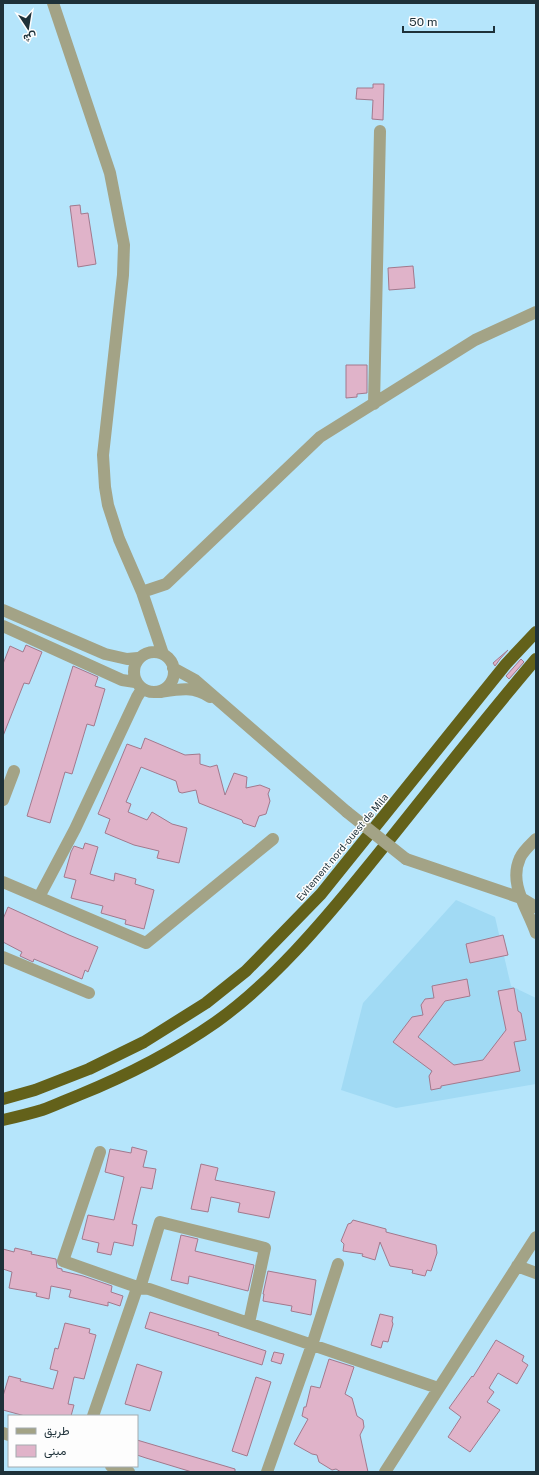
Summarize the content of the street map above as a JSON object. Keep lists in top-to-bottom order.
{
  "streets": {
    "highway": ["Evitement nord-ouest de Mila"]
  },
  "legend": ["طريق", "مبنى"],
  "scale_bar": "50 m",
  "north": "bottom"
}
